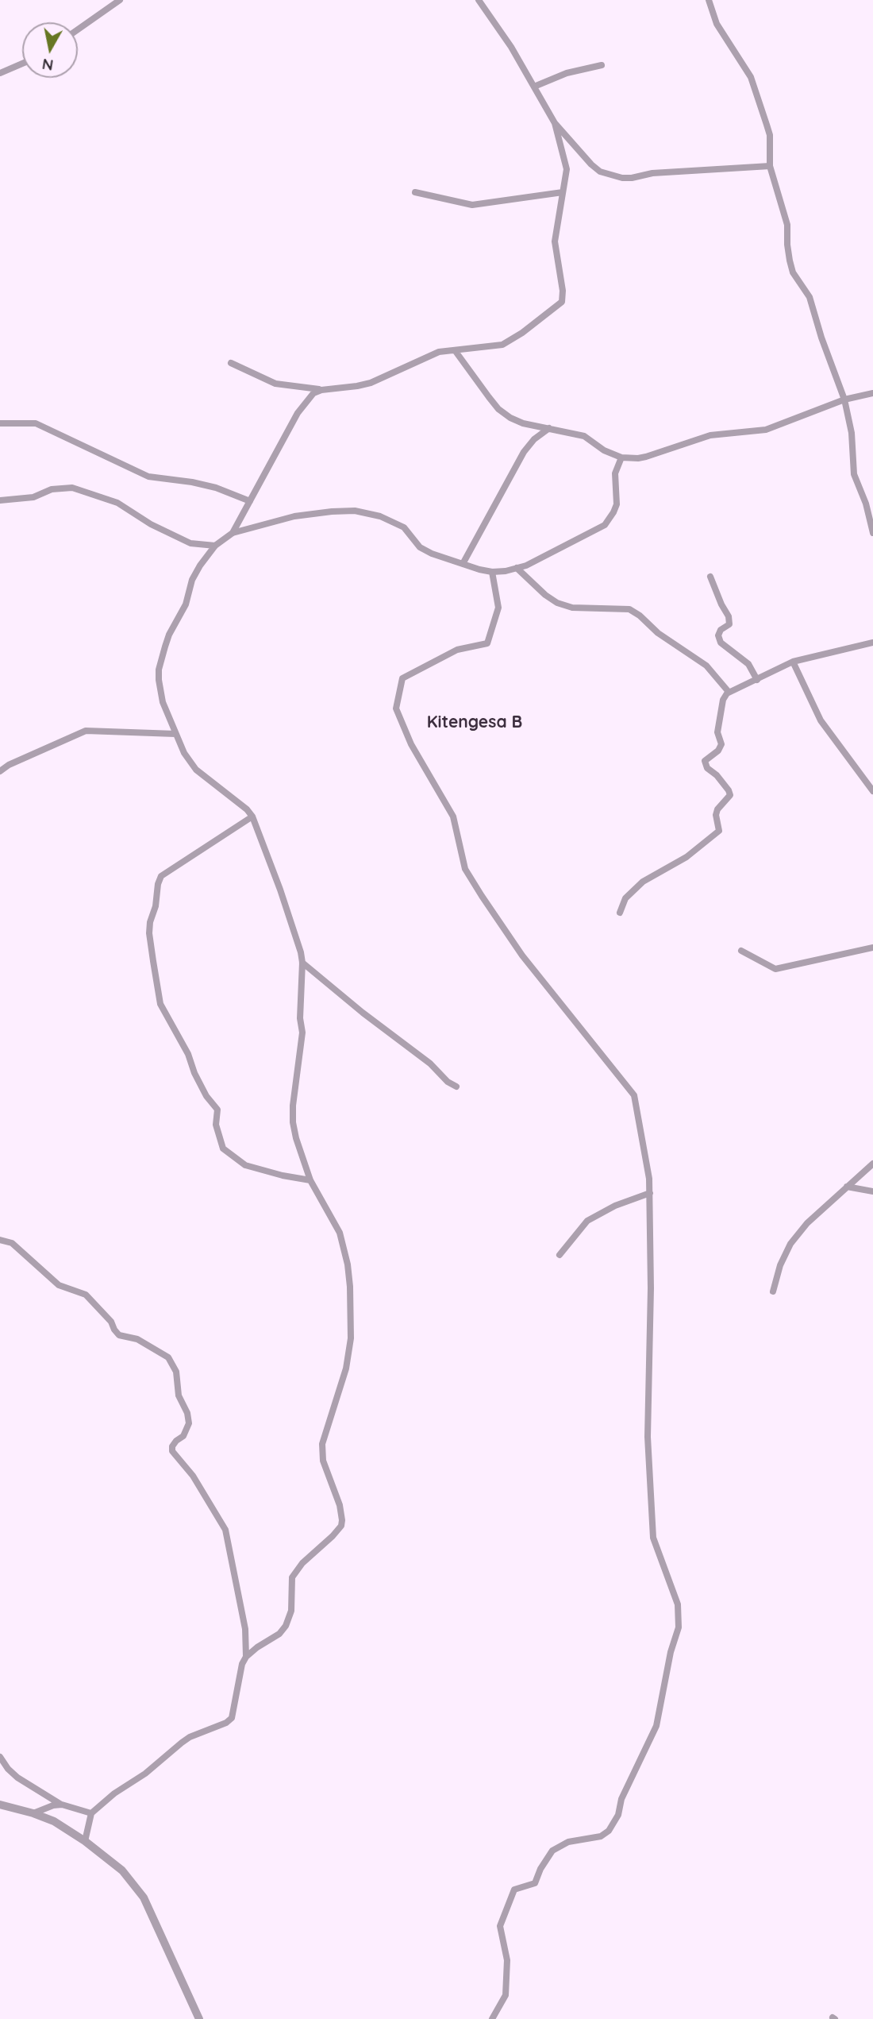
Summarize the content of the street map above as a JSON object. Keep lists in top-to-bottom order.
{
  "districts": ["Kitengesa B"],
  "north": "bottom"
}
